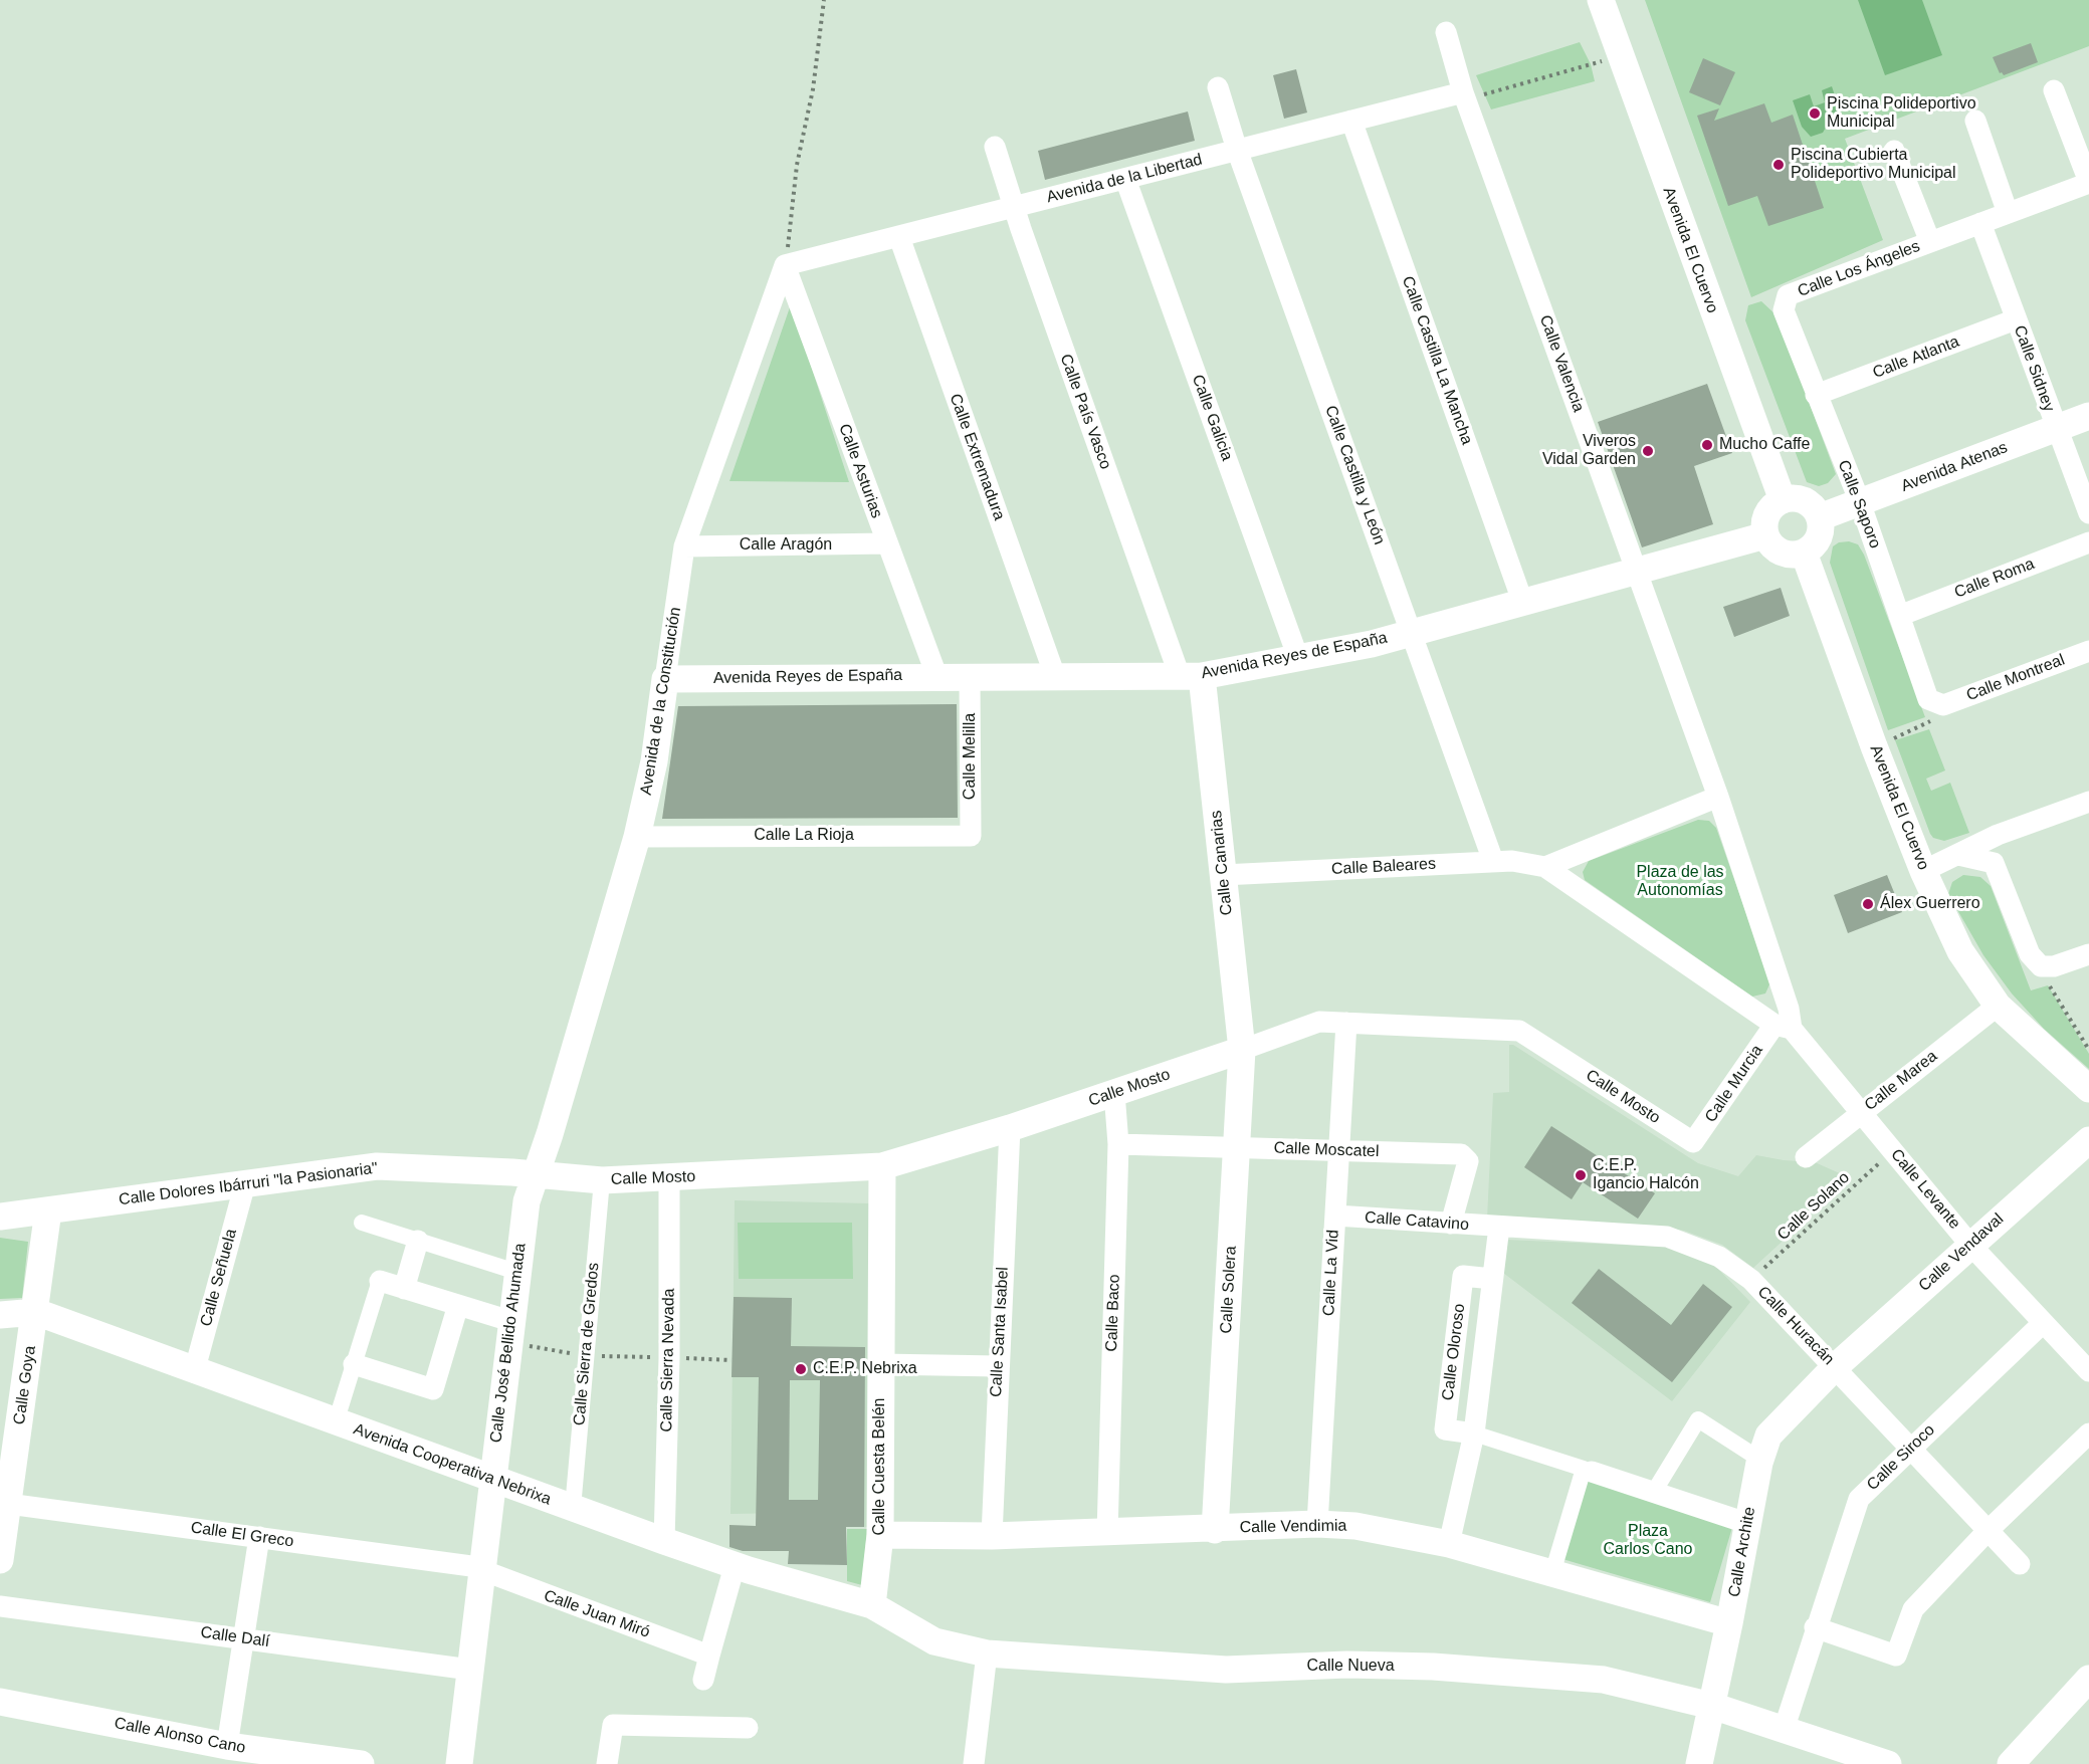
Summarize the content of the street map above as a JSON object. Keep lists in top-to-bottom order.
{
  "streets": {
    "street": [
      "Avenida de la Libertad",
      "Avenida El Cuervo",
      "Calle Los Ángeles",
      "Calle Atlanta",
      "Calle Castilla La Mancha",
      "Calle Valencia",
      "Calle Sidney",
      "Calle País Vasco",
      "Calle Galicia",
      "Calle Extremadura",
      "Avenida Atenas",
      "Calle Asturias",
      "Calle Castilla y León",
      "Calle Saporo",
      "Calle Aragón",
      "Calle Roma",
      "Avenida Reyes de España",
      "Calle Montreal",
      "Avenida de la Constitución",
      "Calle Melilla",
      "Calle La Rioja",
      "Calle Canarias",
      "Calle Baleares",
      "Calle Marea",
      "Calle Murcia",
      "Calle Mosto",
      "Calle Moscatel",
      "Calle Dolores Ibárruri \"la Pasionaria\"",
      "Calle Levante",
      "Calle Catavino",
      "Calle Vendaval",
      "Calle La Vid",
      "Calle Señuela",
      "Calle Solera",
      "Calle Baco",
      "Calle Huracán",
      "Calle Santa Isabel",
      "Calle José Bellido Ahumada",
      "Calle Sierra de Gredos",
      "Calle Oloroso",
      "Calle Sierra Nevada",
      "Calle Goya",
      "Calle Siroco",
      "Avenida Cooperativa Nebrixa",
      "Calle Cuesta Belén",
      "Calle Vendimia",
      "Calle El Greco",
      "Calle Archite",
      "Calle Juan Miró",
      "Calle Dalí",
      "Calle Nueva",
      "Calle Alonso Cano"
    ],
    "path": ["Calle Solano"]
  },
  "crossings": [
    ["Avenida de la Libertad", "Calle Castilla La Mancha"],
    ["Avenida de la Libertad", "Calle Valencia"],
    ["Avenida de la Libertad", "Calle País Vasco"],
    ["Avenida de la Libertad", "Calle Galicia"],
    ["Avenida de la Libertad", "Calle Extremadura"],
    ["Avenida de la Libertad", "Calle Asturias"],
    ["Avenida de la Libertad", "Calle Castilla y León"],
    ["Avenida de la Libertad", "Avenida de la Constitución"],
    ["Avenida El Cuervo", "Avenida Atenas"],
    ["Avenida El Cuervo", "Avenida Reyes de España"],
    ["Avenida El Cuervo", "Calle Marea"],
    ["Calle Los Ángeles", "Calle Sidney"],
    ["Calle Los Ángeles", "Calle Saporo"],
    ["Calle Atlanta", "Calle Sidney"],
    ["Calle Atlanta", "Calle Saporo"],
    ["Calle Castilla La Mancha", "Avenida Reyes de España"],
    ["Calle Valencia", "Avenida Reyes de España"],
    ["Calle Sidney", "Avenida Atenas"],
    ["Calle País Vasco", "Avenida Reyes de España"],
    ["Calle País Vasco", "Calle Canarias"],
    ["Calle Galicia", "Avenida Reyes de España"],
    ["Calle Extremadura", "Avenida Reyes de España"],
    ["Avenida Atenas", "Calle Saporo"],
    ["Avenida Atenas", "Avenida Reyes de España"],
    ["Calle Asturias", "Calle Aragón"],
    ["Calle Asturias", "Avenida Reyes de España"],
    ["Calle Asturias", "Avenida de la Constitución"],
    ["Calle Castilla y León", "Avenida Reyes de España"],
    ["Calle Castilla y León", "Calle Baleares"],
    ["Calle Saporo", "Calle Roma"],
    ["Calle Saporo", "Calle Montreal"],
    ["Calle Aragón", "Avenida de la Constitución"],
    ["Avenida Reyes de España", "Avenida de la Constitución"],
    ["Avenida Reyes de España", "Calle Melilla"],
    ["Avenida Reyes de España", "Calle Canarias"],
    ["Avenida de la Constitución", "Calle La Rioja"],
    ["Avenida de la Constitución", "Calle Mosto"],
    ["Avenida de la Constitución", "Calle Dolores Ibárruri \"la Pasionaria\""],
    ["Avenida de la Constitución", "Calle José Bellido Ahumada"],
    ["Calle Melilla", "Calle La Rioja"],
    ["Calle Canarias", "Calle Baleares"],
    ["Calle Canarias", "Calle Mosto"],
    ["Calle Canarias", "Calle Solera"],
    ["Calle Marea", "Calle Levante"],
    ["Calle Murcia", "Calle Mosto"],
    ["Calle Murcia", "Calle Levante"],
    ["Calle Mosto", "Calle Dolores Ibárruri \"la Pasionaria\""],
    ["Calle Mosto", "Calle La Vid"],
    ["Calle Mosto", "Calle Solera"],
    ["Calle Mosto", "Calle Baco"],
    ["Calle Mosto", "Calle Santa Isabel"],
    ["Calle Mosto", "Calle José Bellido Ahumada"],
    ["Calle Mosto", "Calle Sierra de Gredos"],
    ["Calle Mosto", "Calle Sierra Nevada"],
    ["Calle Mosto", "Calle Cuesta Belén"],
    ["Calle Moscatel", "Calle Catavino"],
    ["Calle Moscatel", "Calle La Vid"],
    ["Calle Moscatel", "Calle Solera"],
    ["Calle Moscatel", "Calle Baco"],
    ["Calle Dolores Ibárruri \"la Pasionaria\"", "Calle Señuela"],
    ["Calle Dolores Ibárruri \"la Pasionaria\"", "Calle José Bellido Ahumada"],
    ["Calle Dolores Ibárruri \"la Pasionaria\"", "Calle Goya"],
    ["Calle Levante", "Calle Solano"],
    ["Calle Levante", "Calle Vendaval"],
    ["Calle Levante", "Calle Siroco"],
    ["Calle Solano", "Calle Huracán"],
    ["Calle Catavino", "Calle La Vid"],
    ["Calle Catavino", "Calle Huracán"],
    ["Calle Catavino", "Calle Oloroso"],
    ["Calle Vendaval", "Calle Huracán"],
    ["Calle Vendaval", "Calle Archite"],
    ["Calle La Vid", "Calle Vendimia"],
    ["Calle Señuela", "Avenida Cooperativa Nebrixa"],
    ["Calle Solera", "Calle Vendimia"],
    ["Calle Baco", "Calle Vendimia"],
    ["Calle Huracán", "Calle Oloroso"],
    ["Calle Huracán", "Calle Siroco"],
    ["Calle Huracán", "Calle Archite"],
    ["Calle Santa Isabel", "Calle Vendimia"],
    ["Calle José Bellido Ahumada", "Avenida Cooperativa Nebrixa"],
    ["Calle José Bellido Ahumada", "Calle El Greco"],
    ["Calle José Bellido Ahumada", "Calle Juan Miró"],
    ["Calle José Bellido Ahumada", "Calle Dalí"],
    ["Calle Sierra de Gredos", "Avenida Cooperativa Nebrixa"],
    ["Calle Oloroso", "Calle Vendimia"],
    ["Calle Sierra Nevada", "Avenida Cooperativa Nebrixa"],
    ["Calle Goya", "Avenida Cooperativa Nebrixa"],
    ["Calle Goya", "Calle El Greco"],
    ["Calle Siroco", "Calle Nueva"],
    ["Avenida Cooperativa Nebrixa", "Calle Cuesta Belén"],
    ["Calle Cuesta Belén", "Calle Vendimia"],
    ["Calle Vendimia", "Calle Archite"],
    ["Calle El Greco", "Calle Juan Miró"],
    ["Calle Archite", "Calle Nueva"]
  ],
  "parks": ["Plaza de las Autonomías", "Plaza Carlos Cano"],
  "places": [
    "Piscina Polideportivo Municipal",
    "Piscina Cubierta Polideportivo Municipal",
    "Mucho Caffe",
    "Viveros Vidal Garden",
    "Álex Guerrero",
    "C.E.P. Igancio Halcón",
    "C.E.P. Nebrixa"
  ]
}
